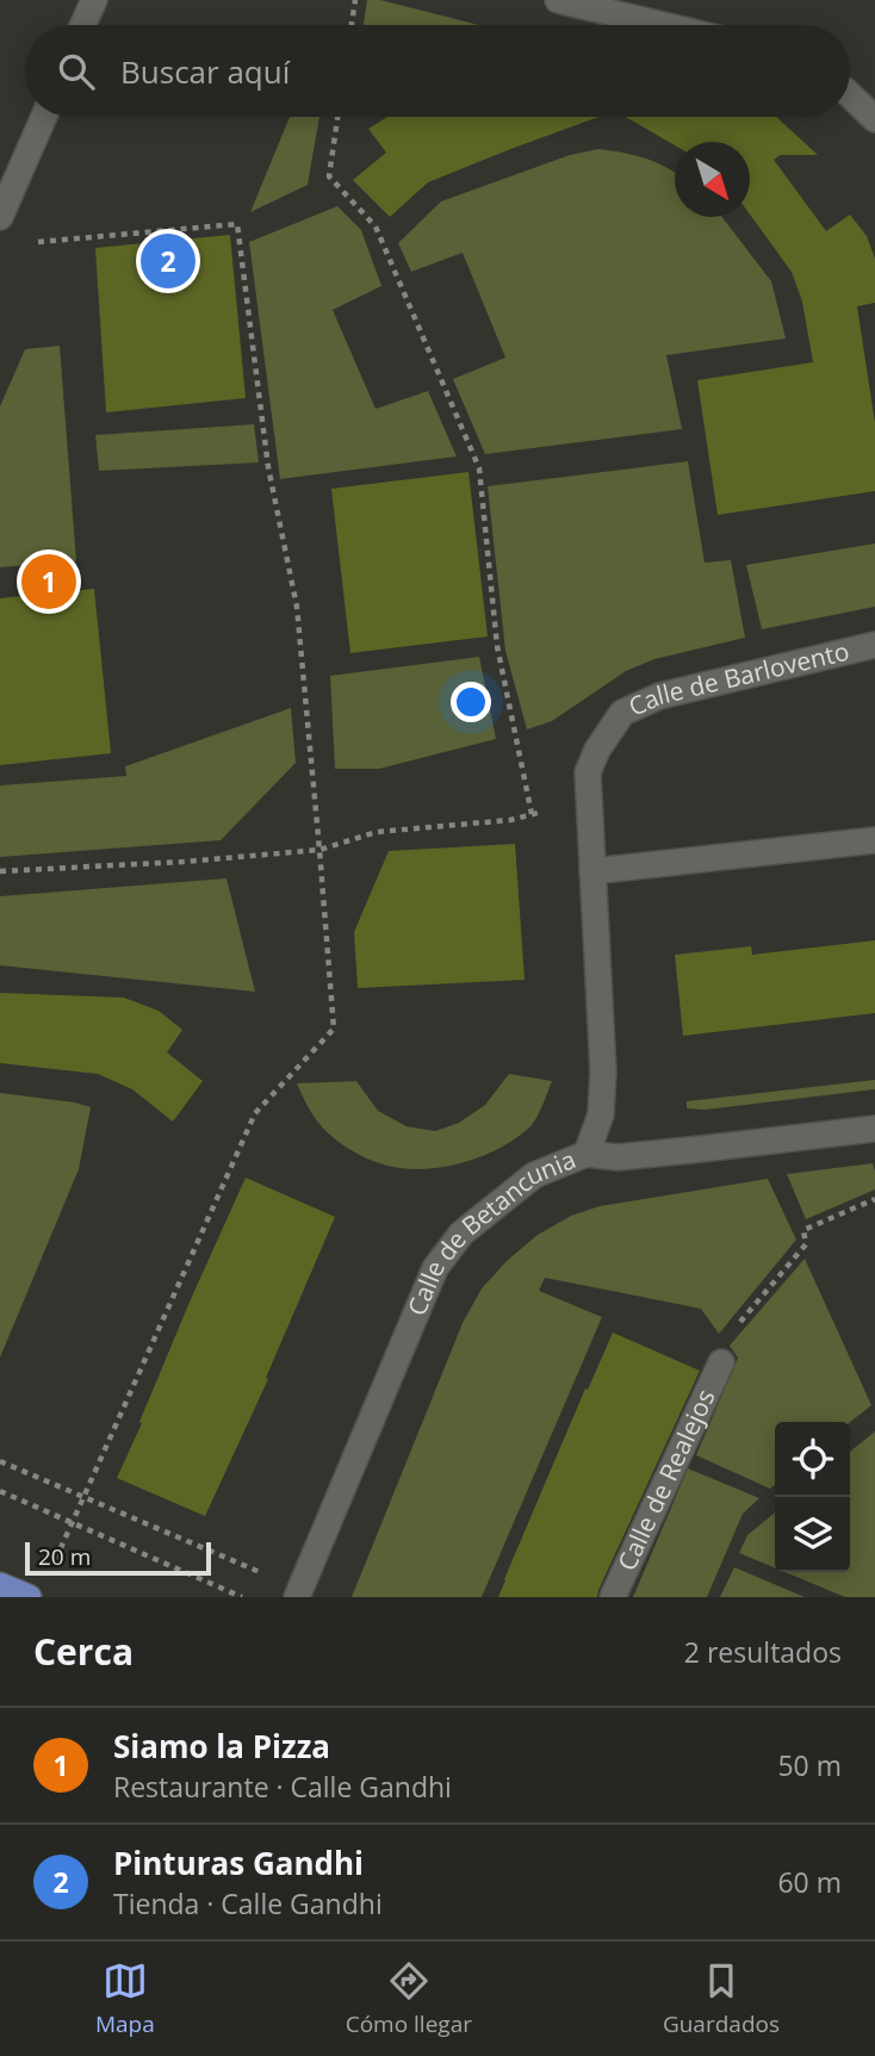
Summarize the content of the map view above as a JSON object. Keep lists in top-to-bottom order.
{
  "streets": {
    "street": ["Calle de Barlovento", "Calle de Betancunia", "Calle de Realejos"]
  },
  "crossings": [
    ["Calle de Barlovento", "Calle de Betancunia"]
  ],
  "scale_bar": "20 m",
  "north": "bottom right",
  "page": {
    "search": "Buscar aquí",
    "pins": ["2", "1"],
    "scale": "20 m",
    "heading": ["Cerca", "2 resultados"],
    "list": [
      {
        "mark": "1",
        "name": "Siamo la Pizza",
        "note": "Restaurante · Calle Gandhi",
        "value": "50 m"
      },
      {
        "mark": "2",
        "name": "Pinturas Gandhi",
        "note": "Tienda · Calle Gandhi",
        "value": "60 m"
      }
    ],
    "nav": ["Mapa", "Cómo llegar", "Guardados"]
  }
}
